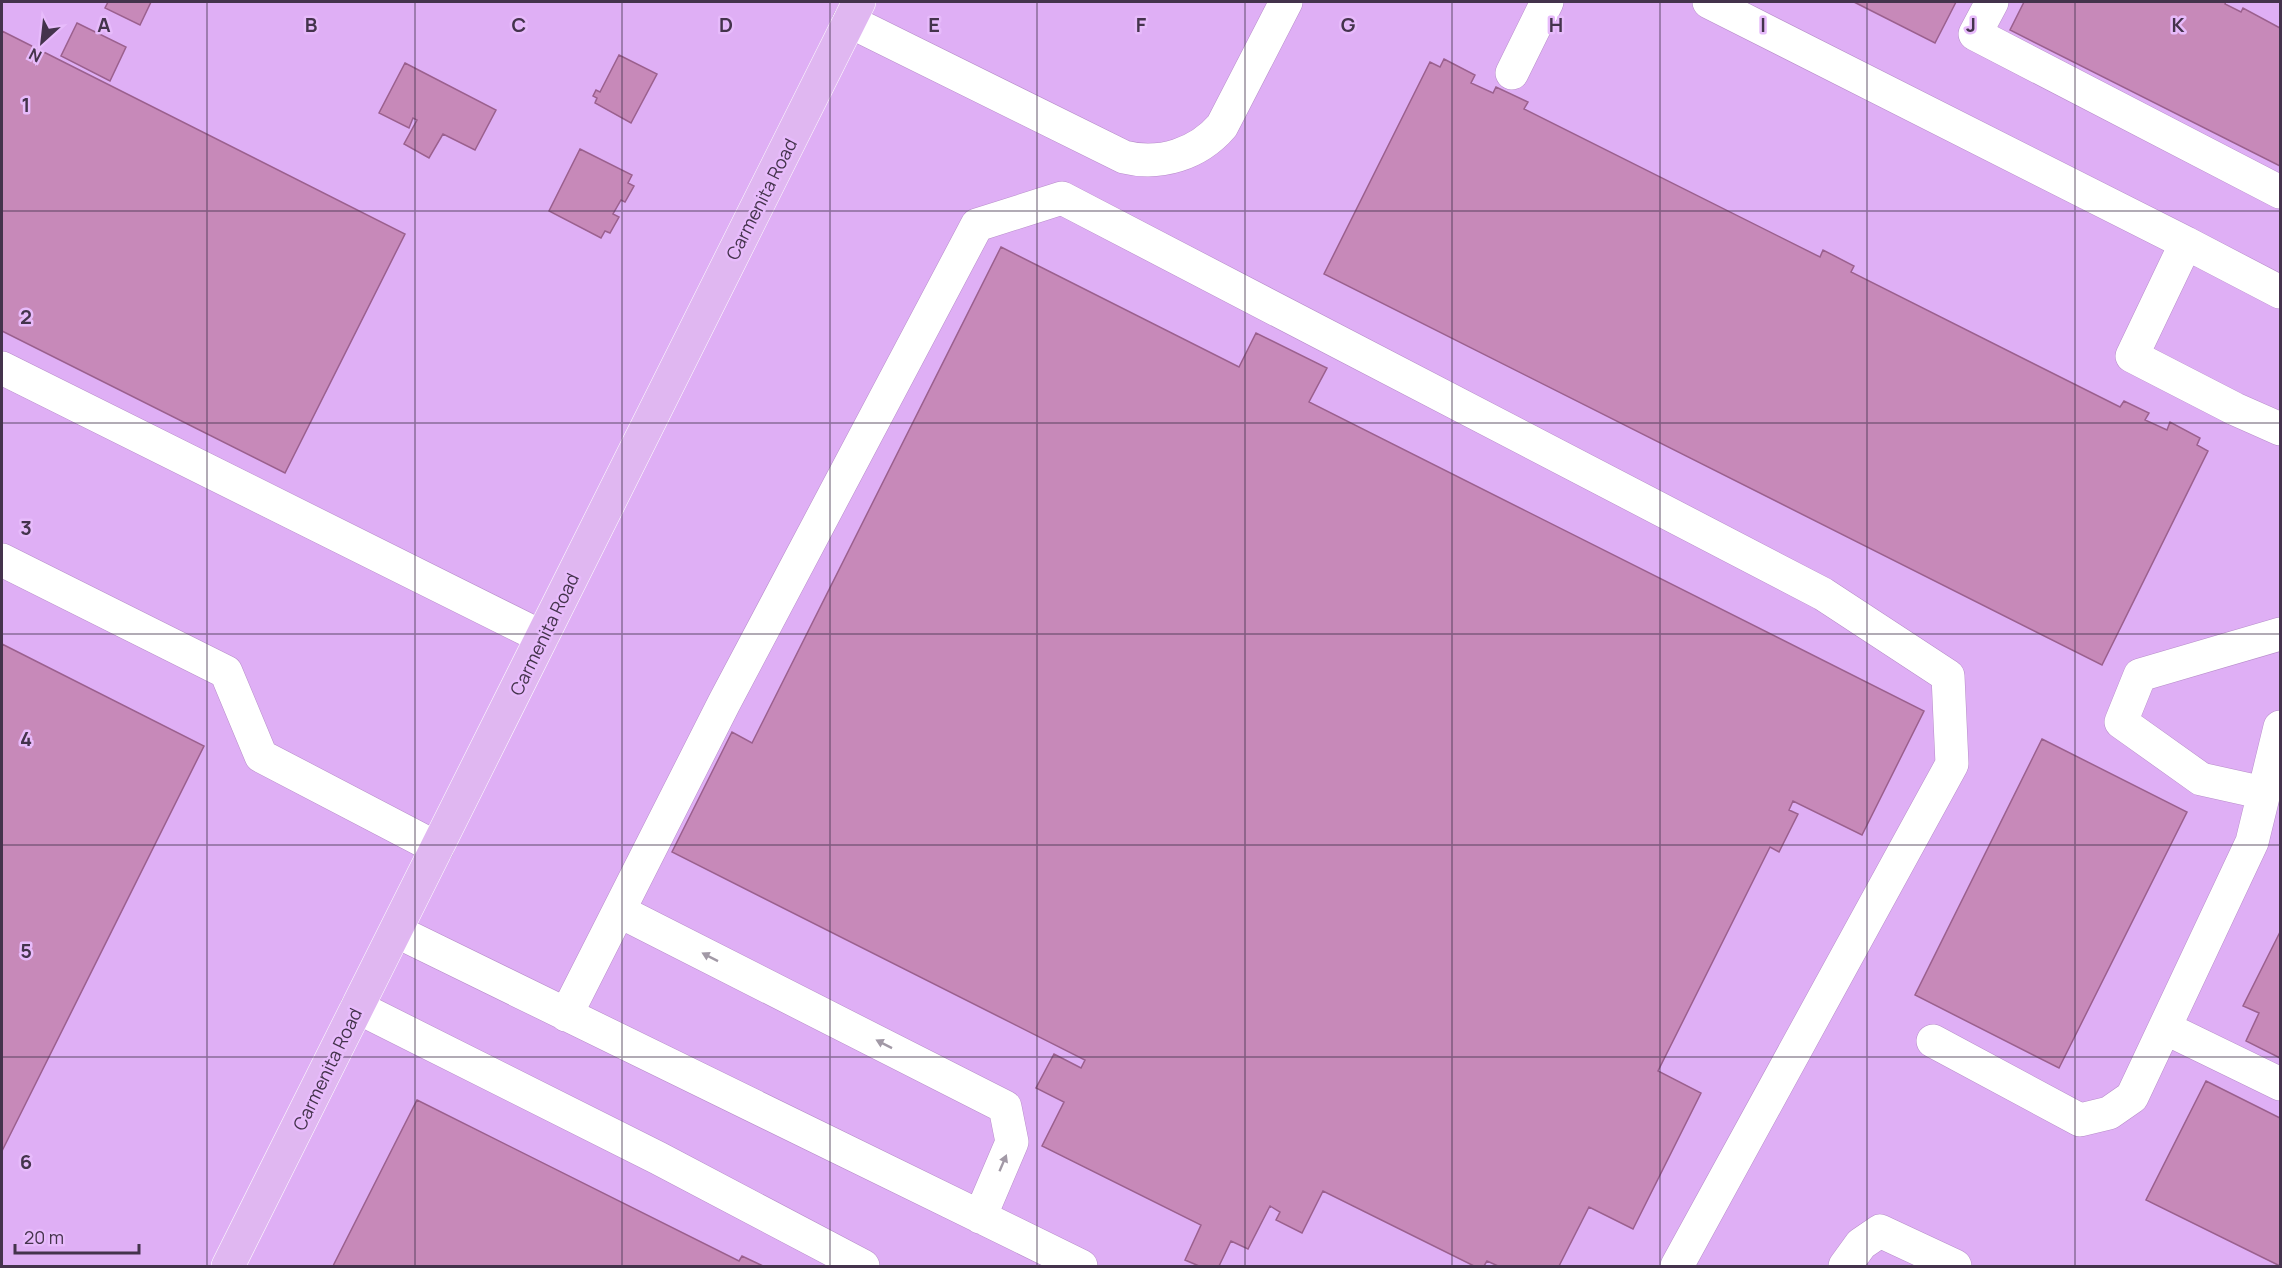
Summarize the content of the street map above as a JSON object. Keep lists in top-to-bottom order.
{
  "streets": {
    "main road": ["Carmenita Road"]
  },
  "scale_bar": "20 m",
  "north": "bottom left",
  "grid": {
    "columns": [
      "A",
      "B",
      "C",
      "D",
      "E",
      "F",
      "G",
      "H",
      "I",
      "J",
      "K"
    ],
    "rows": [
      "1",
      "2",
      "3",
      "4",
      "5",
      "6"
    ]
  }
}
